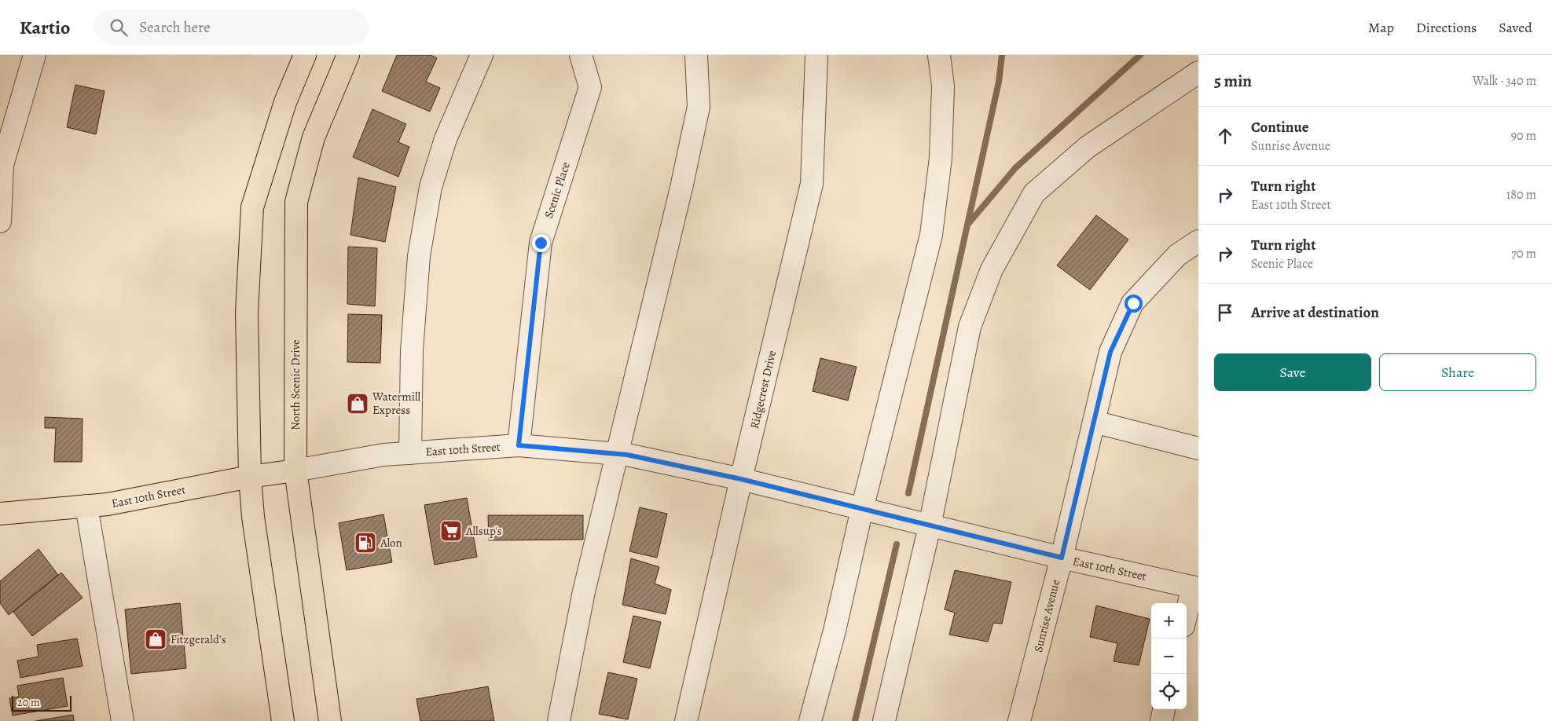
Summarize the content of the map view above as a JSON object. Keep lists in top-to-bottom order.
{
  "streets": {
    "main road": ["North Scenic Drive", "East 10th Street"],
    "street": ["Scenic Place", "Ridgecrest Drive", "Sunrise Avenue"]
  },
  "crossings": [
    ["Scenic Place", "East 10th Street"],
    ["North Scenic Drive", "East 10th Street"],
    ["Ridgecrest Drive", "East 10th Street"],
    ["East 10th Street", "Sunrise Avenue"]
  ],
  "places": {
    "shop": ["Watermill Express", "Fitzgerald's"],
    "supermarket": ["Allsup's"],
    "fuel station": ["Alon"]
  },
  "scale_bar": "20 m",
  "page": {
    "header": "Kartio",
    "search": "Search here",
    "nav": ["Map", "Directions", "Saved"],
    "heading": ["5 min", "Walk · 340 m"],
    "list": [
      ["Continue", "Sunrise Avenue", "90 m"],
      ["Turn right", "East 10th Street", "180 m"],
      ["Turn right", "Scenic Place", "70 m"],
      "Arrive at destination"
    ],
    "buttons": ["Save", "Share"],
    "map_buttons": ["+", "−"],
    "scale": "20 m"
  }
}
